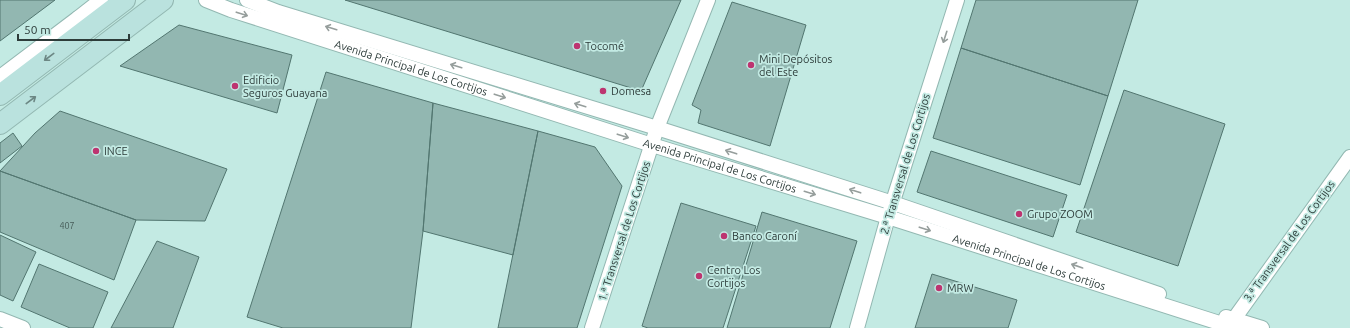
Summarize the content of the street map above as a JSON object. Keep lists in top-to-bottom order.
{
  "streets": {
    "street": [
      "Avenida Principal de Los Cortijos",
      "2.ª Transversal de Los Cortijos",
      "1.ª Transversal de Los Cortijos",
      "3.ª Transversal de Los Cortijos"
    ]
  },
  "crossings": [
    ["Avenida Principal de Los Cortijos", "2.ª Transversal de Los Cortijos"],
    ["Avenida Principal de Los Cortijos", "1.ª Transversal de Los Cortijos"],
    ["Avenida Principal de Los Cortijos", "3.ª Transversal de Los Cortijos"]
  ],
  "one_way": ["2.ª Transversal de Los Cortijos"],
  "places": [
    "Tocomé",
    "Mini Depósitos del Este",
    "Edificio Seguros Guayana",
    "Domesa",
    "INCE",
    "Grupo ZOOM",
    "Banco Caroní",
    "Centro Los Cortijos",
    "MRW"
  ],
  "house_numbers": ["407"],
  "scale_bar": "50 m"
}
